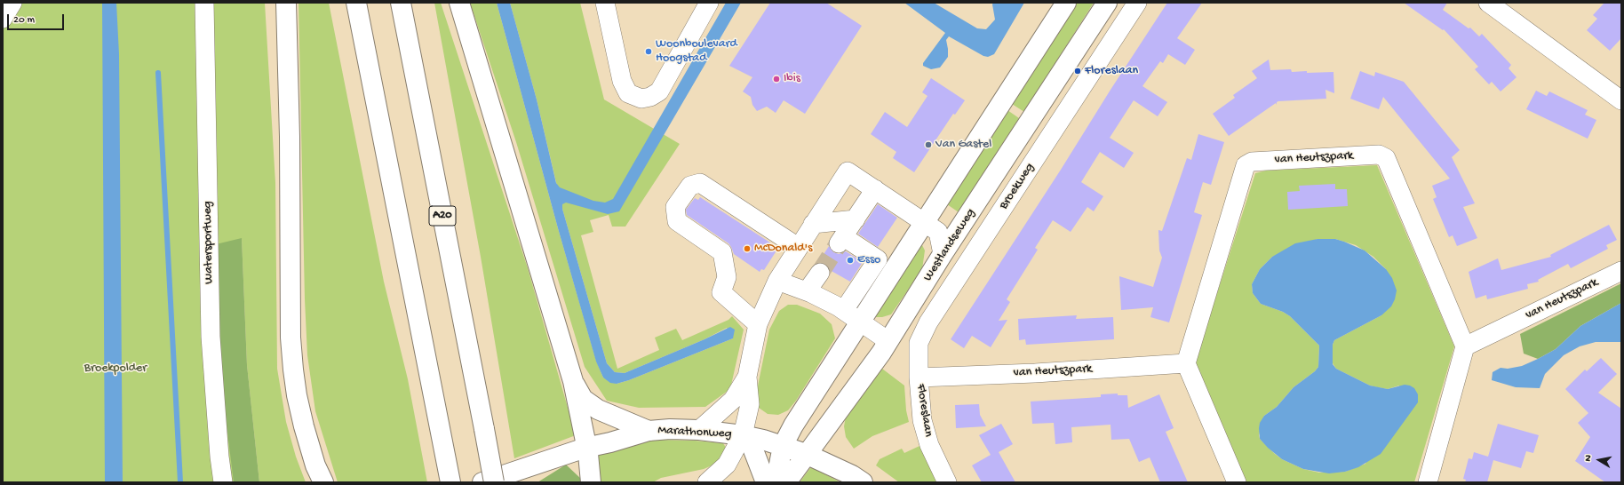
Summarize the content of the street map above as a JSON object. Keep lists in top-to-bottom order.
{
  "streets": {
    "main road": ["A20", "Westlandseweg", "Marathonweg"],
    "street": [
      "van Heutszpark",
      "Broekweg",
      "Watersportweg",
      "Floreslaan"
    ]
  },
  "crossings": [
    ["van Heutszpark", "Broekweg"],
    ["van Heutszpark", "Floreslaan"],
    ["Broekweg", "Floreslaan"],
    ["Westlandseweg", "Marathonweg"]
  ],
  "parks": ["Broekpolder"],
  "places": [
    "Woonboulevard Hoogstad",
    "Floreslaan",
    "Ibis",
    "Van Gastel",
    "McDonald's",
    "Esso"
  ],
  "scale_bar": "20 m",
  "north": "left"
}
